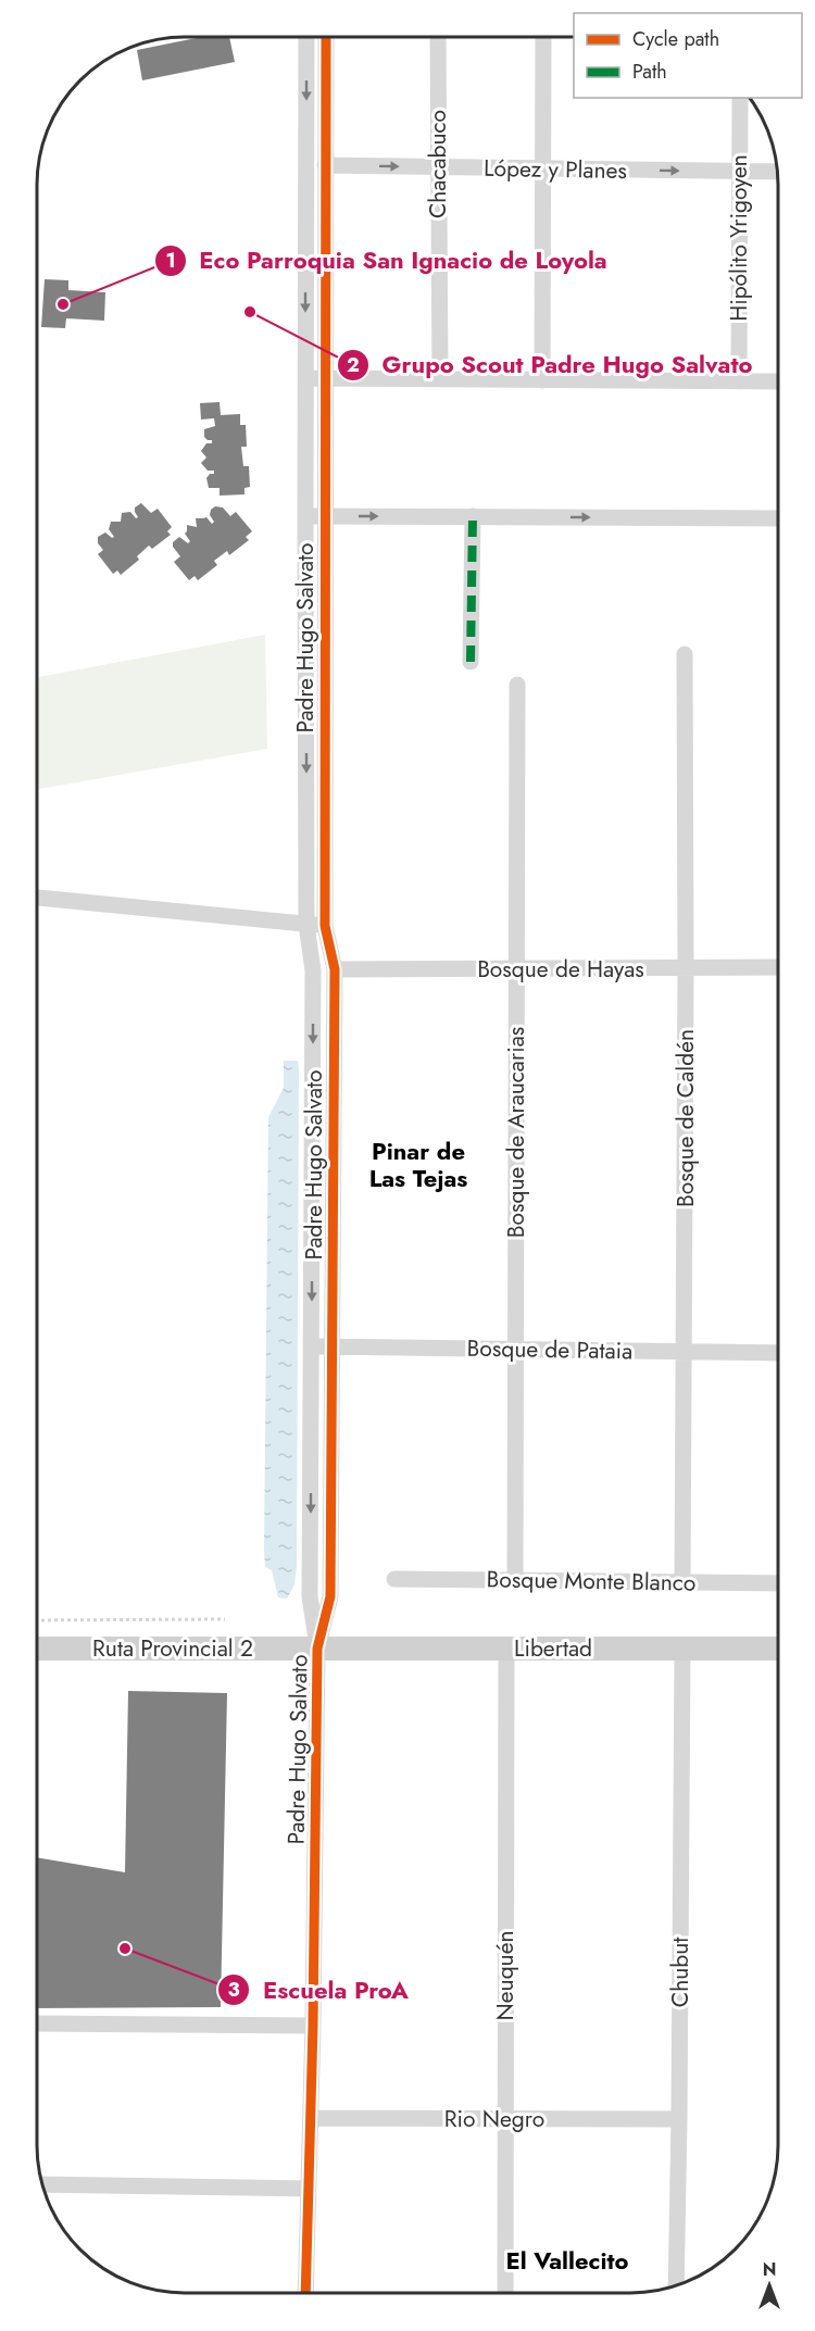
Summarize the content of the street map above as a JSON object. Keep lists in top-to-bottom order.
{
  "streets": {
    "main road": ["Ruta Provincial 2", "Libertad"],
    "street": [
      "Chacabuco",
      "López y Planes",
      "Hipólito Yrigoyen",
      "Padre Hugo Salvato",
      "Bosque de Hayas",
      "Bosque de Caldén",
      "Bosque de Araucarias",
      "Bosque de Pataia",
      "Bosque Monte Blanco",
      "Chubut",
      "Neuquén",
      "Rio Negro"
    ]
  },
  "crossings": [
    ["Chacabuco", "López y Planes"],
    ["López y Planes", "Hipólito Yrigoyen"],
    ["López y Planes", "Padre Hugo Salvato"],
    ["Padre Hugo Salvato", "Bosque de Hayas"],
    ["Padre Hugo Salvato", "Bosque de Pataia"],
    ["Padre Hugo Salvato", "Ruta Provincial 2"],
    ["Padre Hugo Salvato", "Libertad"],
    ["Padre Hugo Salvato", "Rio Negro"],
    ["Bosque de Hayas", "Bosque de Caldén"],
    ["Bosque de Hayas", "Bosque de Araucarias"],
    ["Bosque de Caldén", "Bosque de Pataia"],
    ["Bosque de Caldén", "Bosque Monte Blanco"],
    ["Bosque de Araucarias", "Bosque de Pataia"],
    ["Bosque de Araucarias", "Bosque Monte Blanco"],
    ["Ruta Provincial 2", "Libertad"],
    ["Libertad", "Chubut"],
    ["Libertad", "Neuquén"],
    ["Chubut", "Rio Negro"],
    ["Neuquén", "Rio Negro"]
  ],
  "one_way": ["López y Planes"],
  "districts": ["Pinar de Las Tejas", "El Vallecito"],
  "places": ["Eco Parroquia San Ignacio de Loyola", "Grupo Scout Padre Hugo Salvato", "Escuela ProA"],
  "legend": ["Cycle path", "Path"],
  "north": "top"
}
